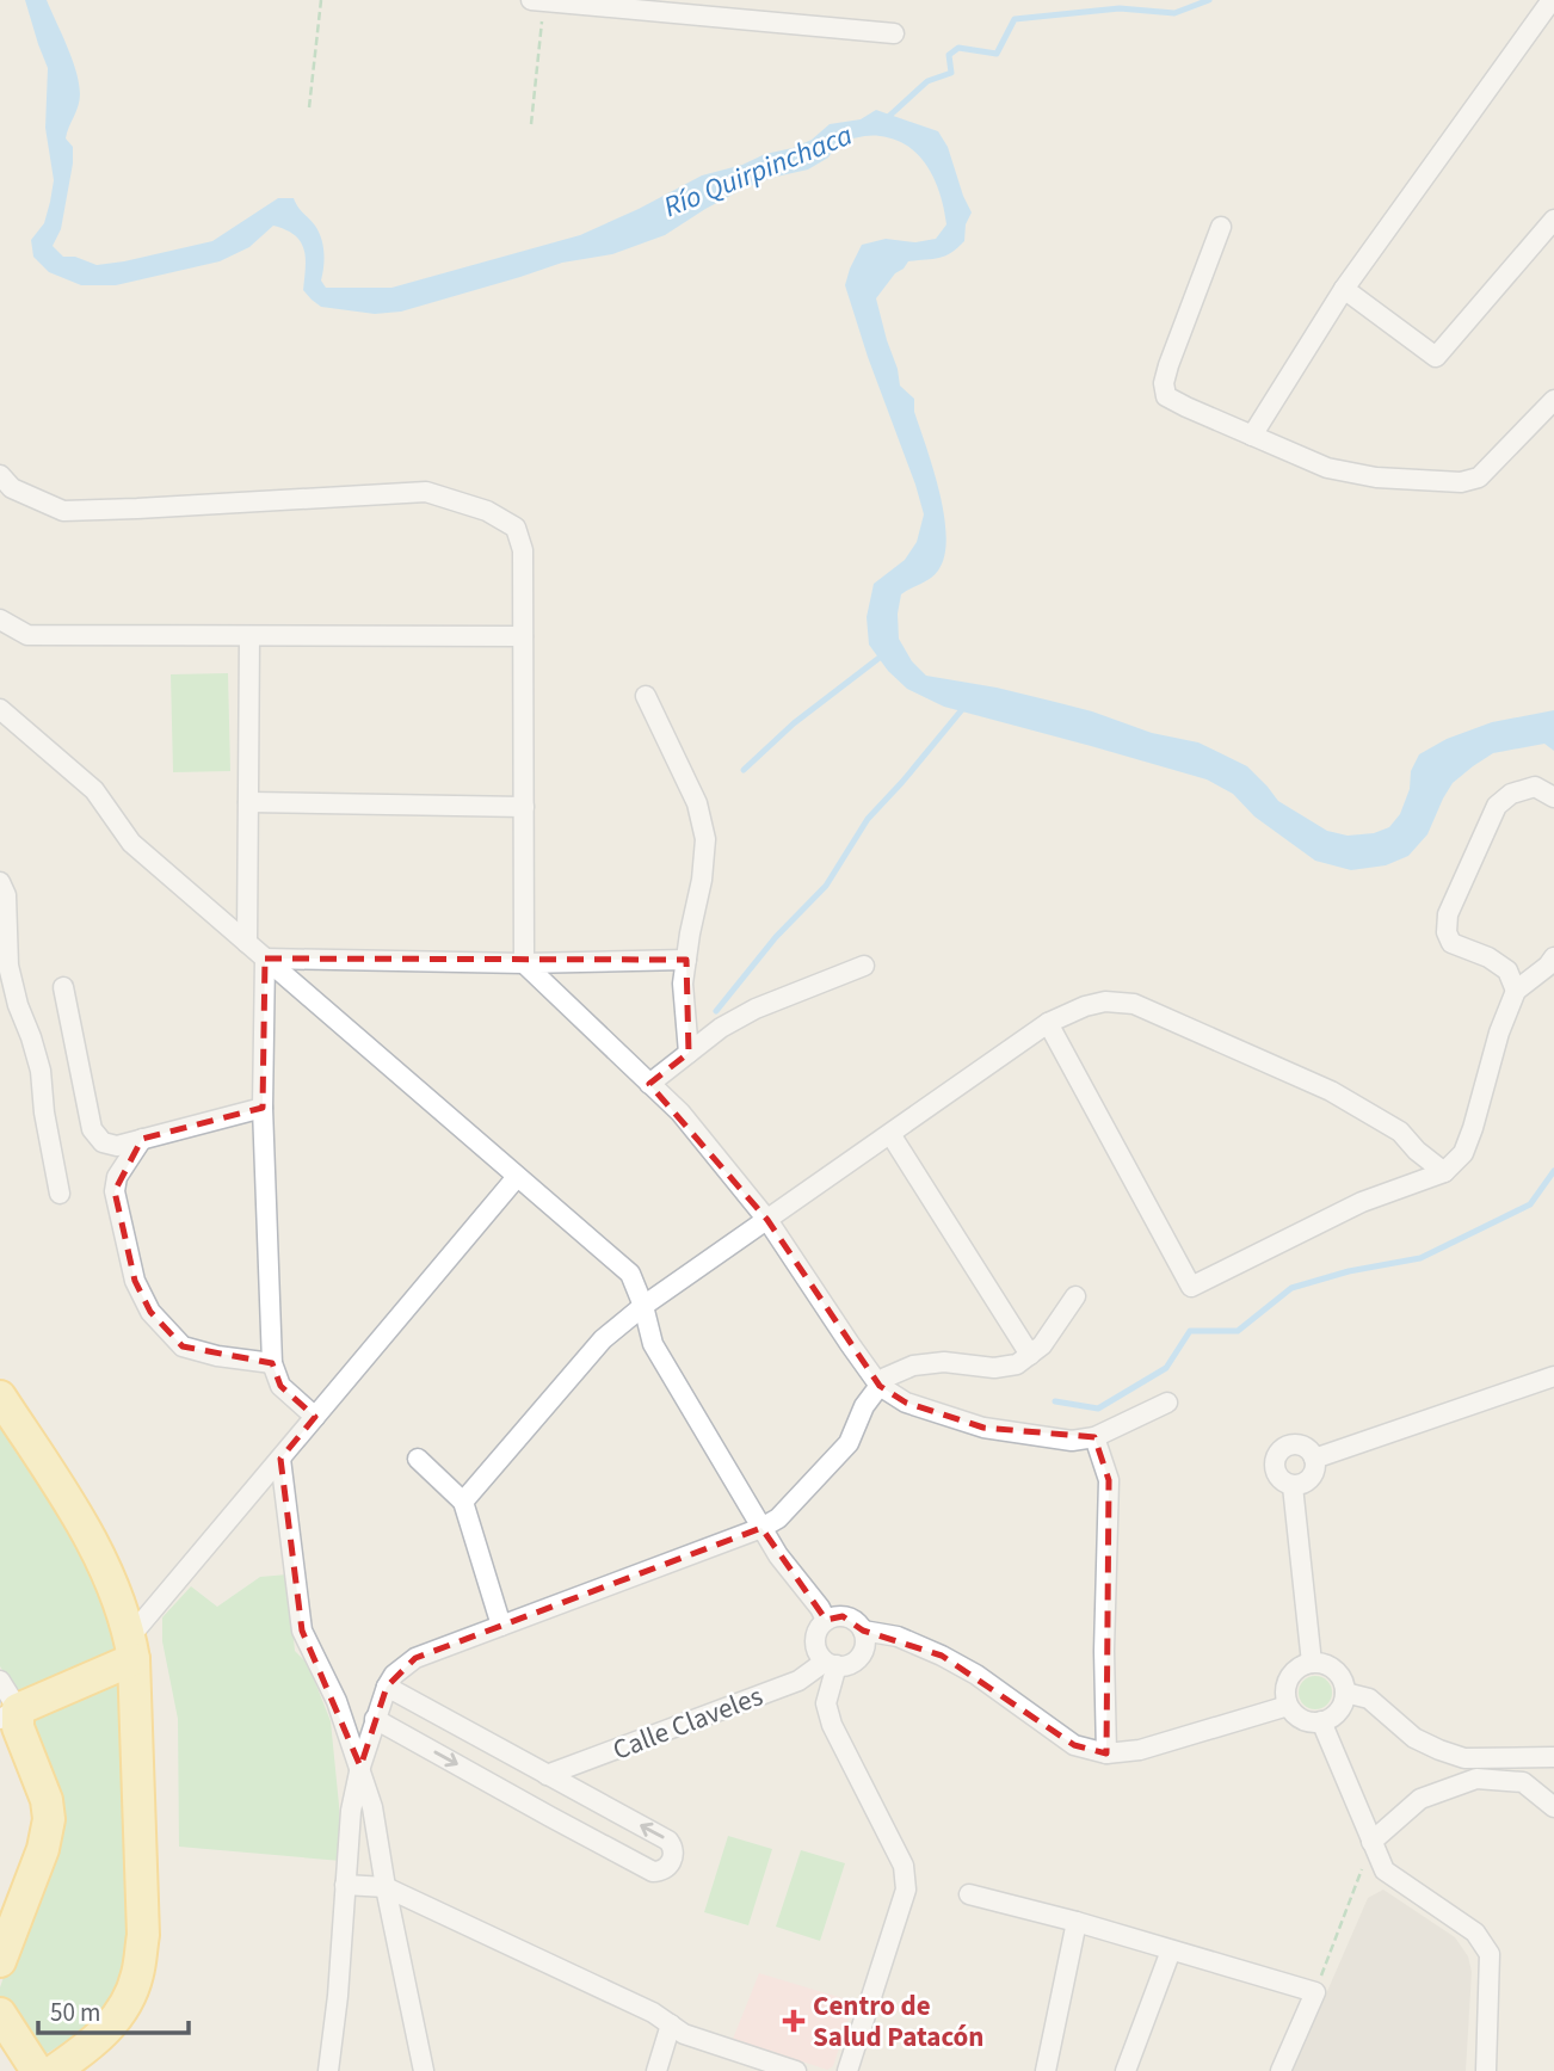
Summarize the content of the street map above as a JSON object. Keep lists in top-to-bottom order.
{
  "streets": {
    "street": ["Calle Claveles"]
  },
  "water": ["Río Quirpinchaca"],
  "places": {
    "health": ["Centro de Salud Patacón"]
  },
  "scale_bar": "50 m"
}
